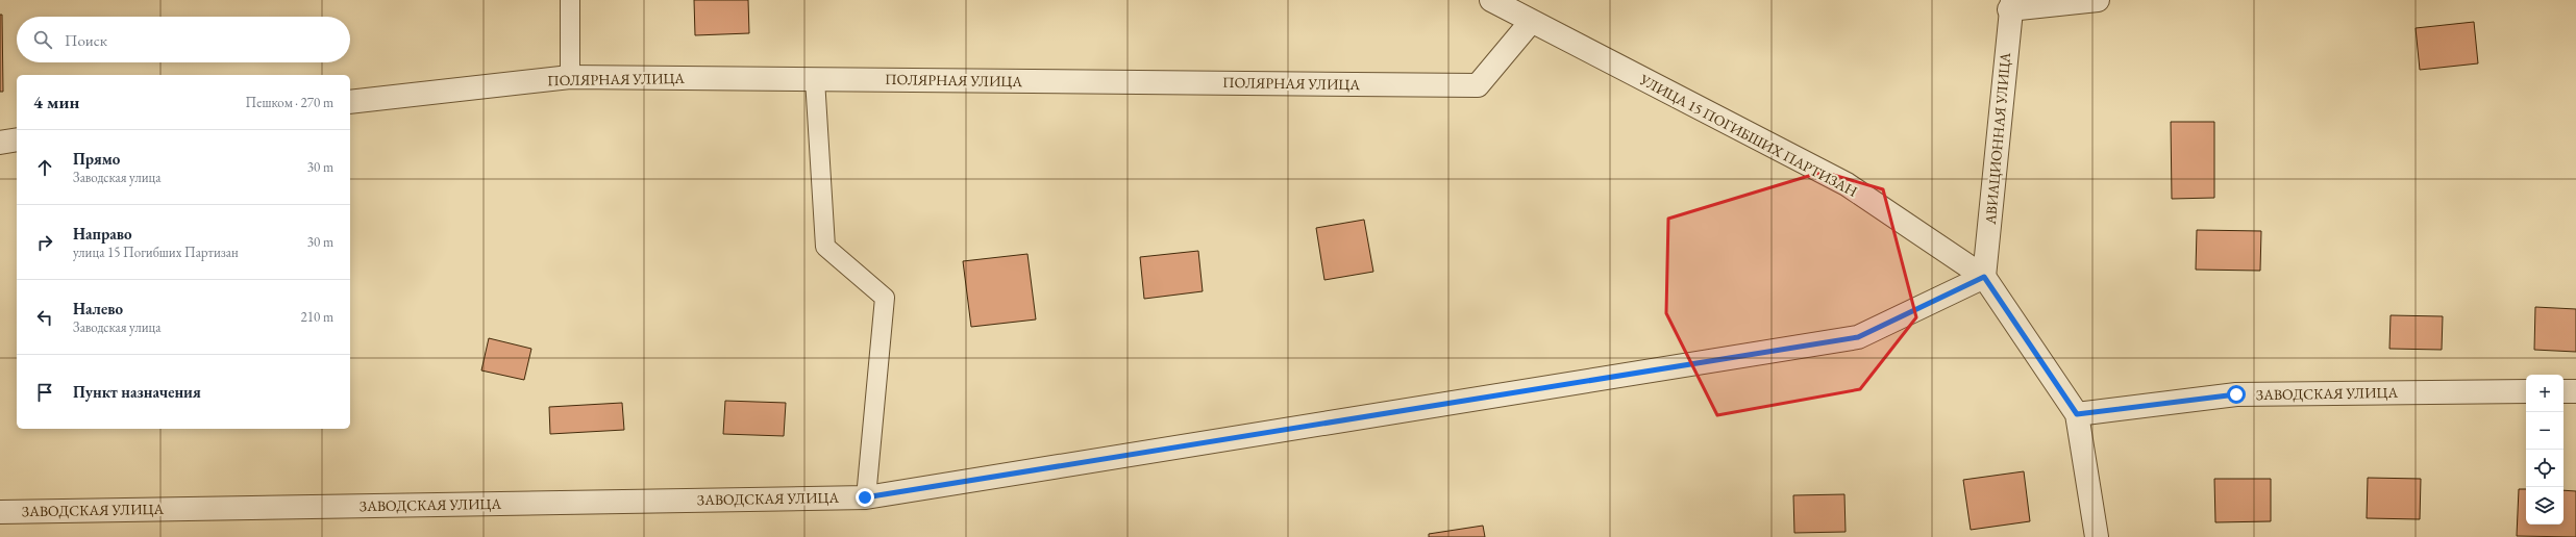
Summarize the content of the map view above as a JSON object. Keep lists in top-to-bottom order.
{
  "streets": {
    "street": [
      "ПОЛЯРНАЯ УЛИЦА",
      "УЛИЦА 15 ПОГИБШИХ ПАРТИЗАН",
      "АВИАЦИОННАЯ УЛИЦА",
      "ЗАВОДСКАЯ УЛИЦА"
    ]
  },
  "crossings": [
    ["ПОЛЯРНАЯ УЛИЦА", "УЛИЦА 15 ПОГИБШИХ ПАРТИЗАН"],
    ["УЛИЦА 15 ПОГИБШИХ ПАРТИЗАН", "АВИАЦИОННАЯ УЛИЦА"],
    ["УЛИЦА 15 ПОГИБШИХ ПАРТИЗАН", "ЗАВОДСКАЯ УЛИЦА"],
    ["АВИАЦИОННАЯ УЛИЦА", "ЗАВОДСКАЯ УЛИЦА"]
  ],
  "page": {
    "search": "Поиск",
    "heading": ["4 мин", "Пешком · 270 m"],
    "list": [
      ["Прямо", "Заводская улица", "30 m"],
      ["Направо", "улица 15 Погибших Партизан", "30 m"],
      ["Налево", "Заводская улица", "210 m"],
      "Пункт назначения"
    ],
    "map_buttons": ["+", "−"]
  }
}
